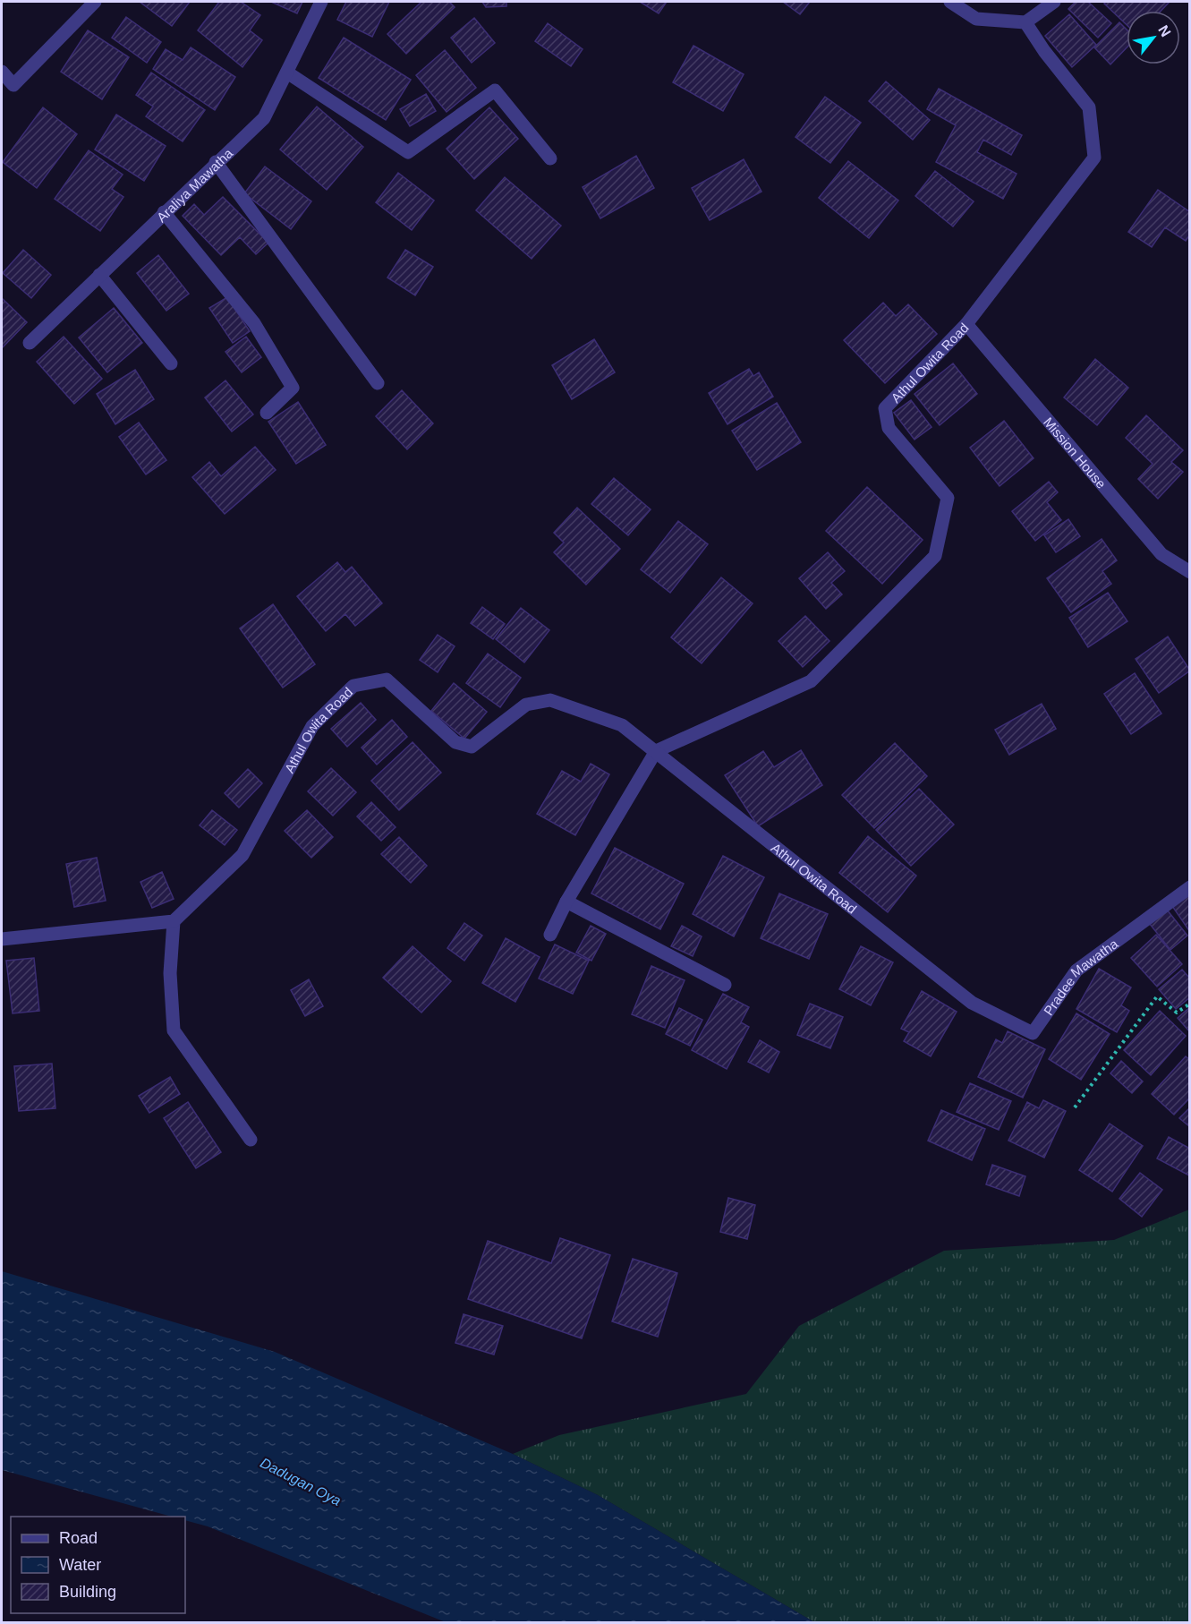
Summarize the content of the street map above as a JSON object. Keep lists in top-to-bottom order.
{
  "streets": {
    "street": [
      "Araliya Mawatha",
      "Athul Owita Road",
      "Mission House",
      "Pradee Mawatha"
    ]
  },
  "crossings": [
    ["Athul Owita Road", "Mission House"],
    ["Athul Owita Road", "Pradee Mawatha"]
  ],
  "water": ["Dadugan Oya"],
  "legend": ["Road", "Water", "Building"],
  "north": "top right"
}
